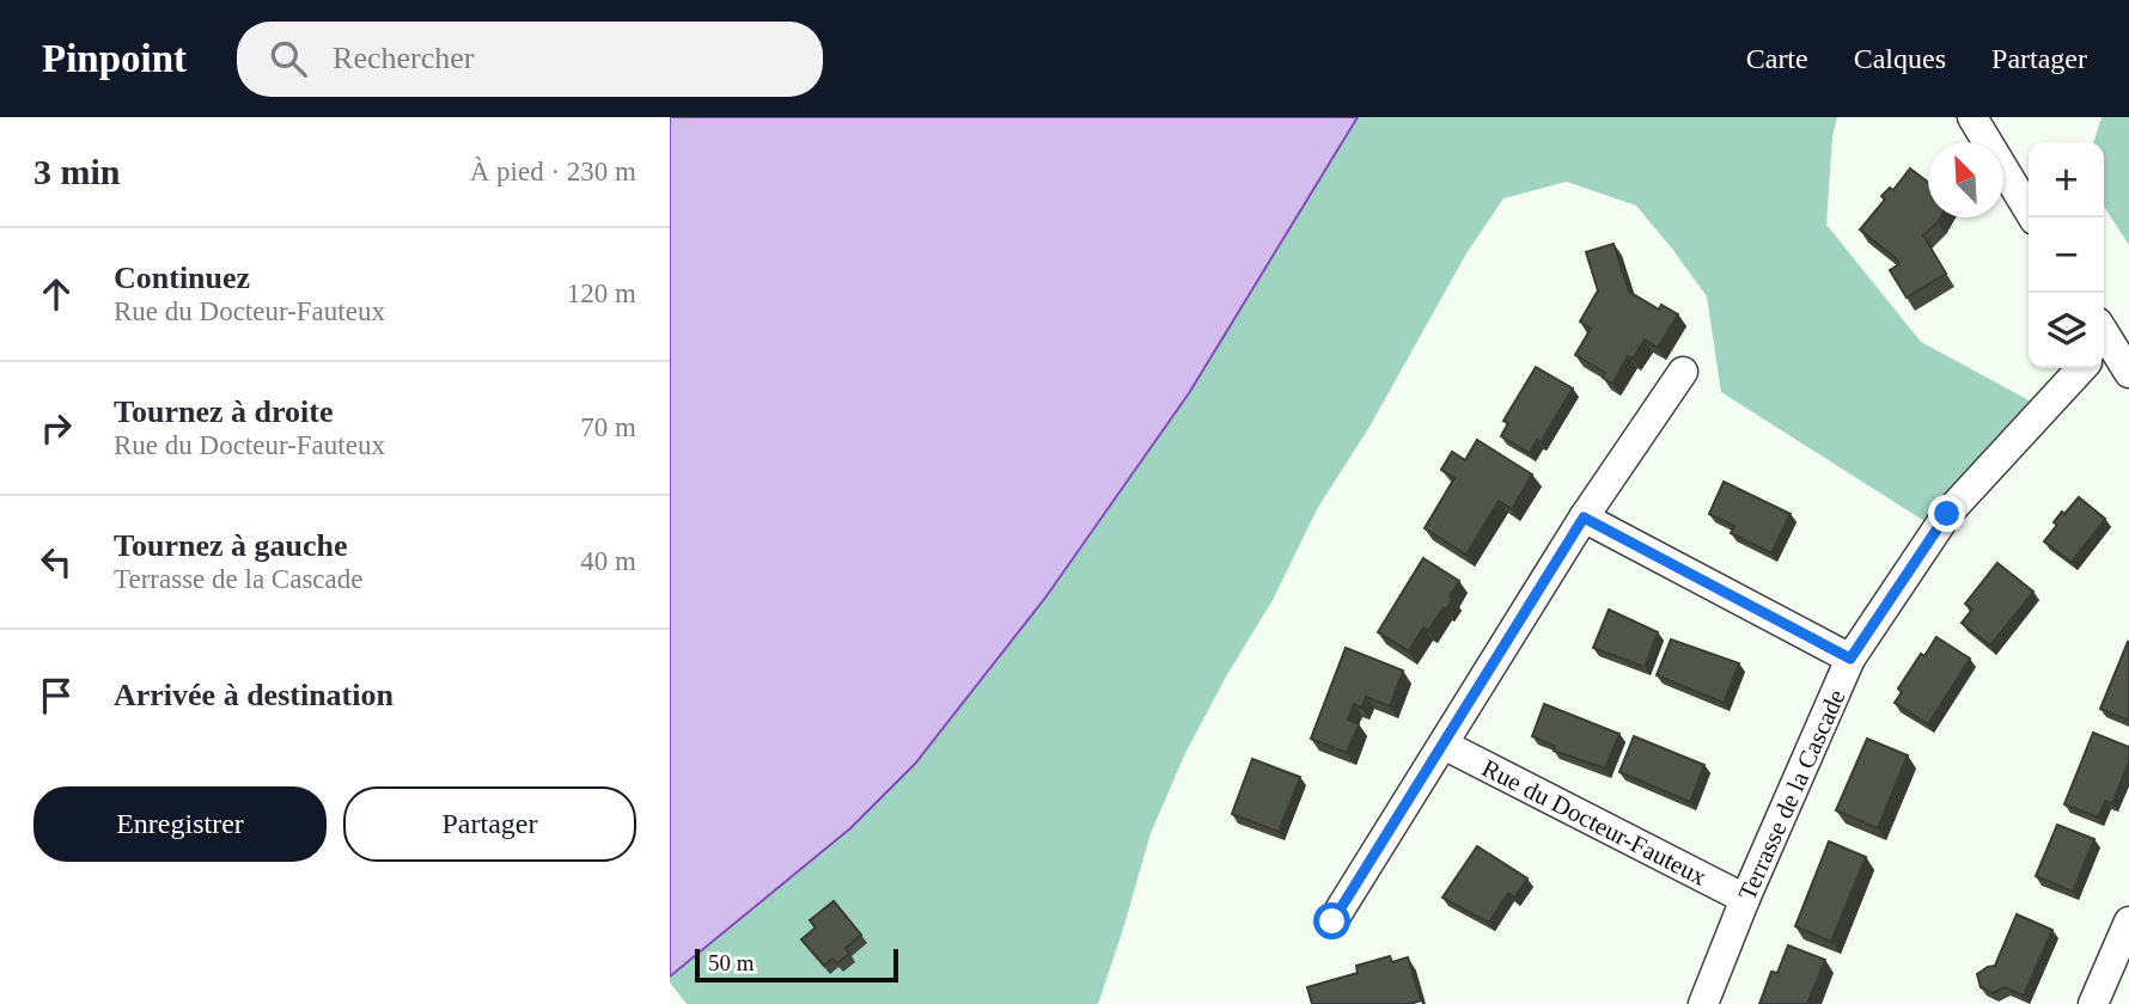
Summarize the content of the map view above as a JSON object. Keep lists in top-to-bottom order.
{
  "streets": {
    "street": ["Terrasse de la Cascade", "Rue du Docteur-Fauteux"]
  },
  "crossings": [
    ["Terrasse de la Cascade", "Rue du Docteur-Fauteux"]
  ],
  "scale_bar": "50 m",
  "north": "top left",
  "page": {
    "header": "Pinpoint",
    "search": "Rechercher",
    "nav": ["Carte", "Calques", "Partager"],
    "heading": ["3 min", "À pied · 230 m"],
    "map_buttons": ["+", "−"],
    "list": [
      ["Continuez", "Rue du Docteur-Fauteux", "120 m"],
      ["Tournez à droite", "Rue du Docteur-Fauteux", "70 m"],
      ["Tournez à gauche", "Terrasse de la Cascade", "40 m"],
      "Arrivée à destination"
    ],
    "buttons": ["Enregistrer", "Partager"],
    "scale": "50 m"
  }
}
